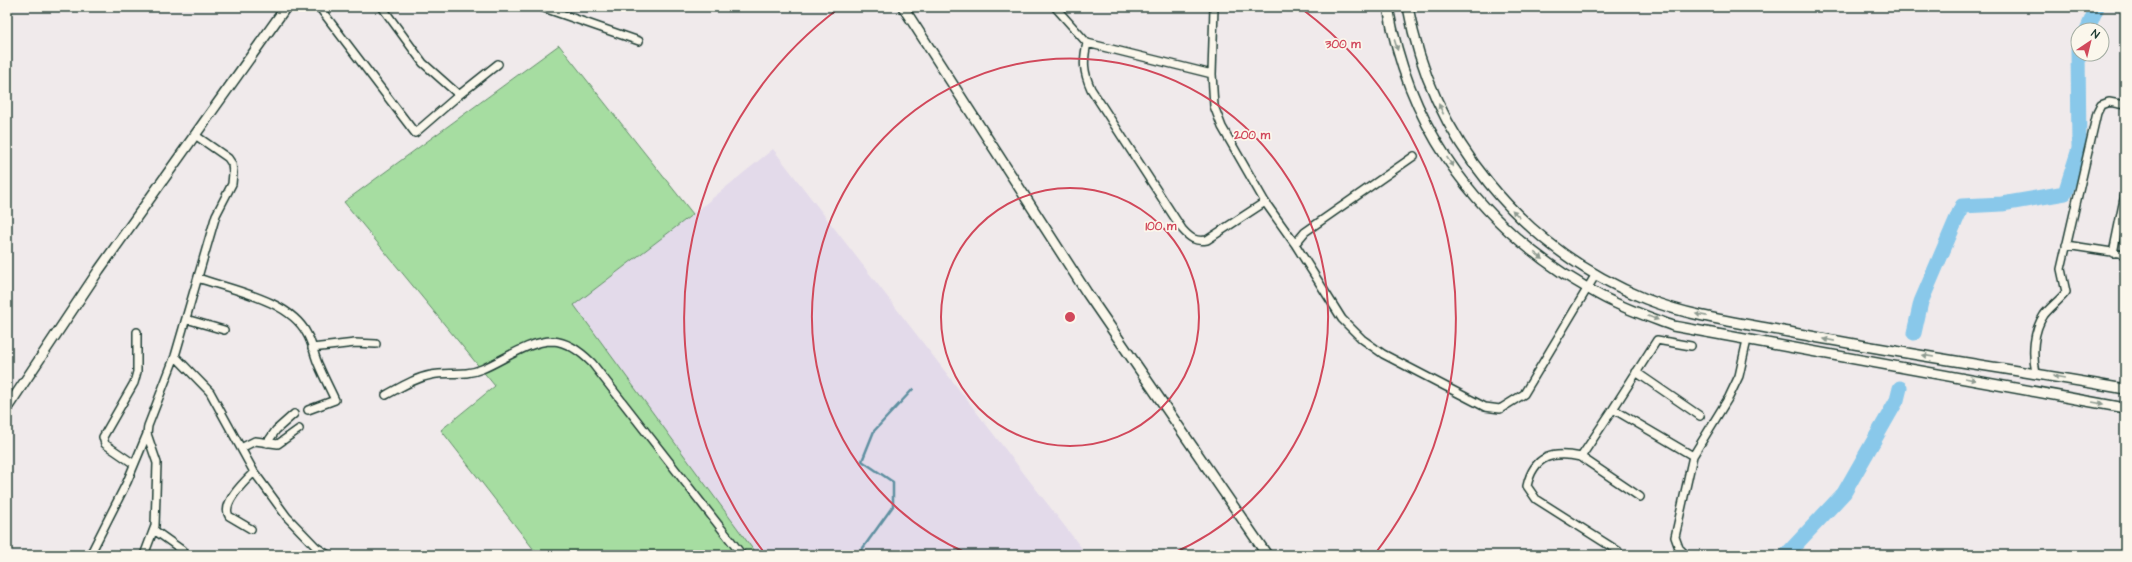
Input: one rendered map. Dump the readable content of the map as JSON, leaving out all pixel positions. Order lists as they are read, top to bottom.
{
  "north": "top right",
  "rings": ["300 m", "200 m", "100 m"]
}
